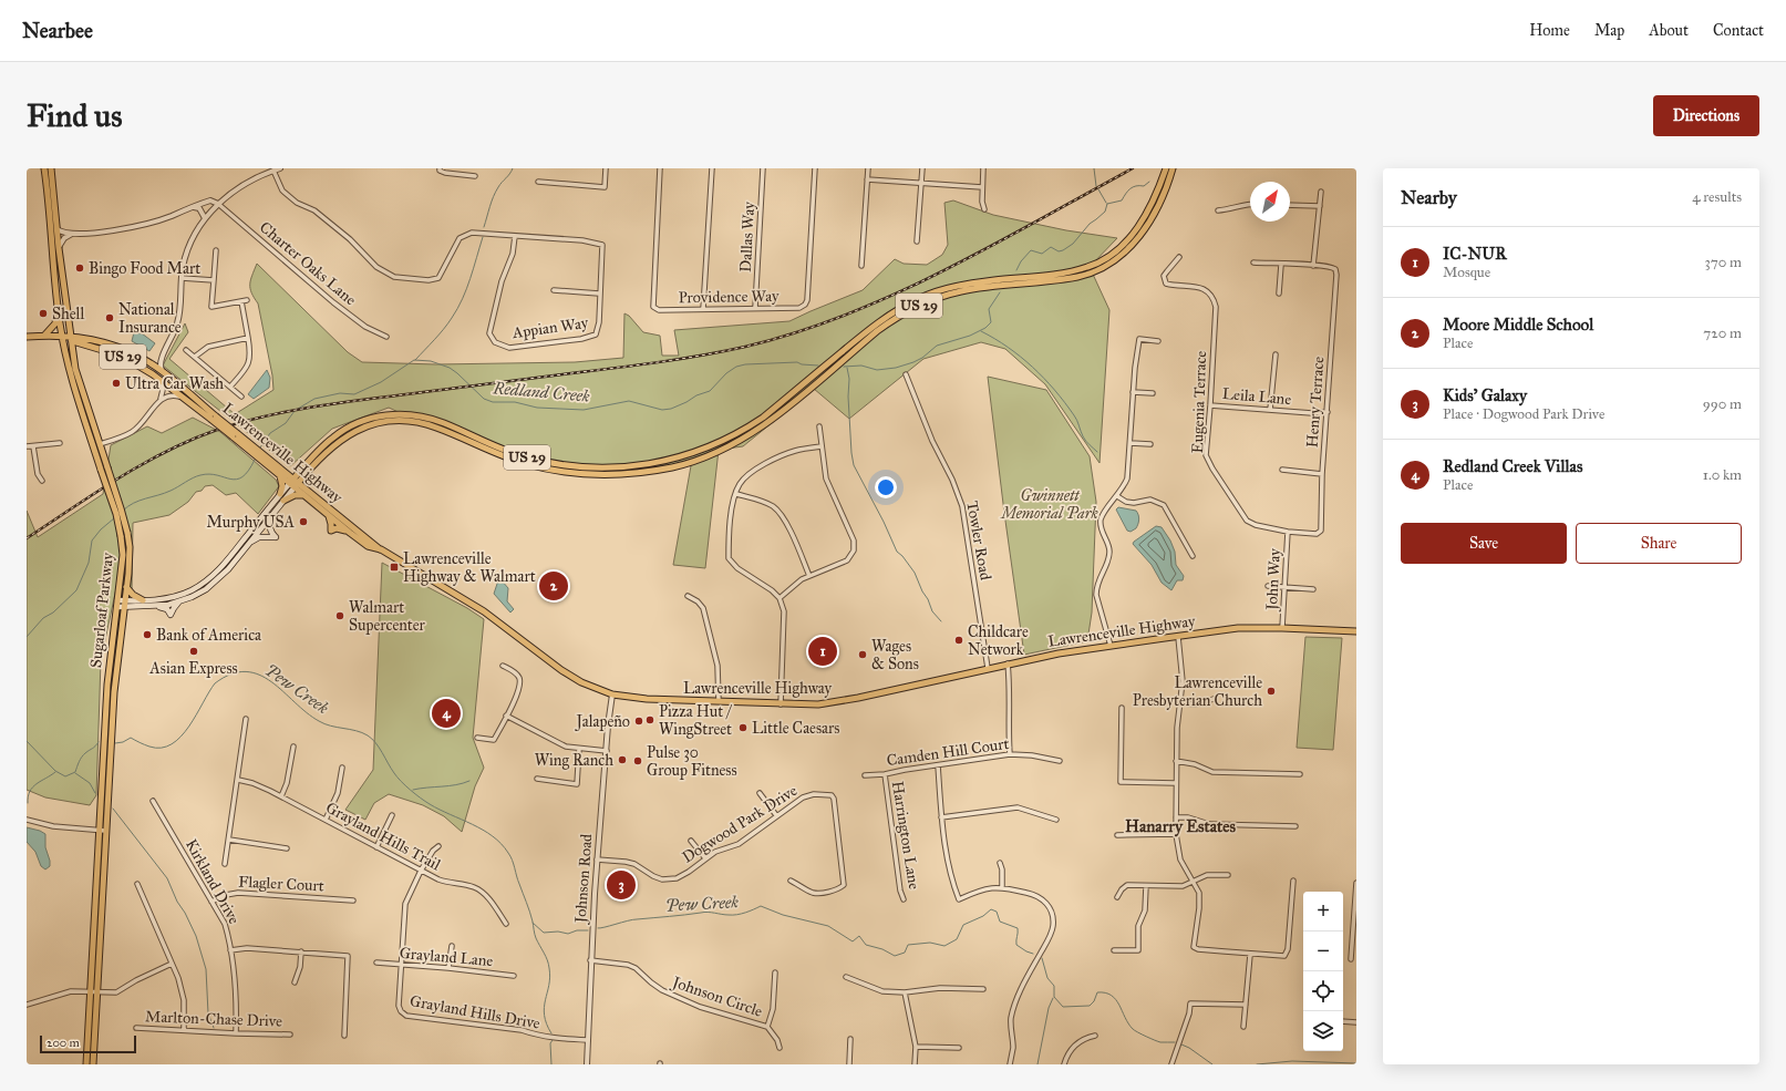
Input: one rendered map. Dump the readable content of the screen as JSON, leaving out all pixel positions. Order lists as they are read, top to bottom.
{
  "streets": {
    "main road": ["US 29", "Lawrenceville Highway", "Sugarloaf Parkway"],
    "street": [
      "Dallas Way",
      "Charter Oaks Lane",
      "Providence Way",
      "Appian Way",
      "Leila Lane",
      "Eugenia Terrace",
      "Henry Terrace",
      "Towler Road",
      "John Way",
      "Camden Hill Court",
      "Dogwood Park Drive",
      "Harrington Lane",
      "Grayland Hills Trail",
      "Johnson Road",
      "Kirkland Drive",
      "Flagler Court",
      "Grayland Lane",
      "Johnson Circle",
      "Grayland Hills Drive",
      "Marlton-Chase Drive"
    ]
  },
  "crossings": [
    ["Dallas Way", "Providence Way"],
    ["US 29", "Lawrenceville Highway"],
    ["Leila Lane", "Eugenia Terrace"],
    ["Leila Lane", "Henry Terrace"],
    ["Eugenia Terrace", "Henry Terrace"],
    ["Eugenia Terrace", "John Way"],
    ["Lawrenceville Highway", "Towler Road"],
    ["Lawrenceville Highway", "John Way"],
    ["Lawrenceville Highway", "Sugarloaf Parkway"],
    ["Lawrenceville Highway", "Johnson Road"],
    ["Camden Hill Court", "Harrington Lane"],
    ["Dogwood Park Drive", "Johnson Road"],
    ["Grayland Hills Trail", "Grayland Hills Drive"],
    ["Johnson Road", "Johnson Circle"],
    ["Johnson Road", "Grayland Hills Drive"],
    ["Kirkland Drive", "Flagler Court"],
    ["Kirkland Drive", "Marlton-Chase Drive"],
    ["Grayland Lane", "Grayland Hills Drive"]
  ],
  "districts": ["Hanarry Estates"],
  "water": ["Redland Creek", "Pew Creek"],
  "parks": ["Gwinnett Memorial Park"],
  "places": {
    "other": [
      "Bingo Food Mart",
      "Shell",
      "National Insurance",
      "Ultra Car Wash",
      "Murphy USA",
      "Walmart Supercenter",
      "Bank of America",
      "Childcare Network",
      "Asian Express",
      "Wages & Sons",
      "Lawrenceville Presbyterian Church",
      "Pizza Hut / WingStreet",
      "Jalapeño",
      "Little Caesars",
      "Wing Ranch",
      "Pulse 30 Group Fitness"
    ],
    "transit": ["Lawrenceville Highway & Walmart"]
  },
  "scale_bar": "200 m",
  "north": "top right",
  "page": {
    "header": "Nearbee",
    "nav": [
      "Home",
      "Map",
      "About",
      "Contact"
    ],
    "buttons": [
      "Directions",
      ["Save", "Share"]
    ],
    "title": "Find us",
    "heading": ["Nearby", "4 results"],
    "list": [
      {
        "mark": "1",
        "name": "IC-NUR",
        "note": "Mosque",
        "value": "370 m"
      },
      {
        "mark": "2",
        "name": "Moore Middle School",
        "note": "Place",
        "value": "720 m"
      },
      {
        "mark": "3",
        "name": "Kids' Galaxy",
        "note": "Place · Dogwood Park Drive",
        "value": "990 m"
      },
      {
        "mark": "4",
        "name": "Redland Creek Villas",
        "note": "Place",
        "value": "1.0 km"
      }
    ],
    "pins": [
      "2",
      "1",
      "4",
      "3"
    ],
    "map_buttons": ["+", "−"],
    "scale": "200 m"
  }
}
